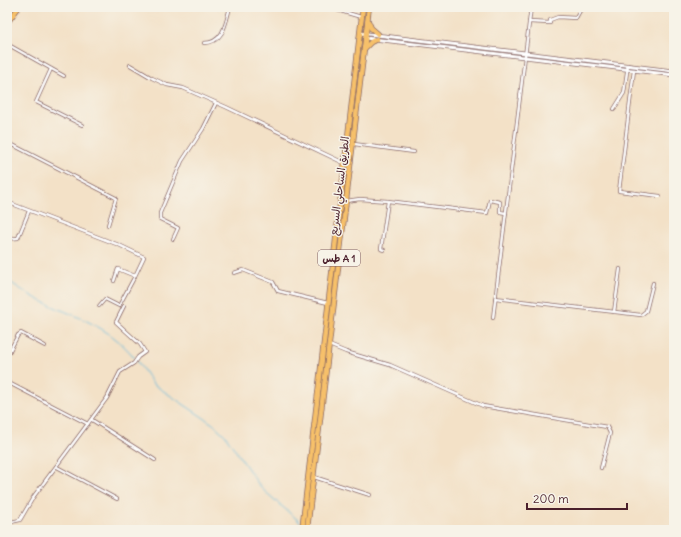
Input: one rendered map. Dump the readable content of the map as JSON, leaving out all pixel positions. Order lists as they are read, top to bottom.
{
  "streets": {
    "highway": ["الطريق الساحلي السريع", "طس A 1"]
  },
  "scale_bar": "200 m"
}
